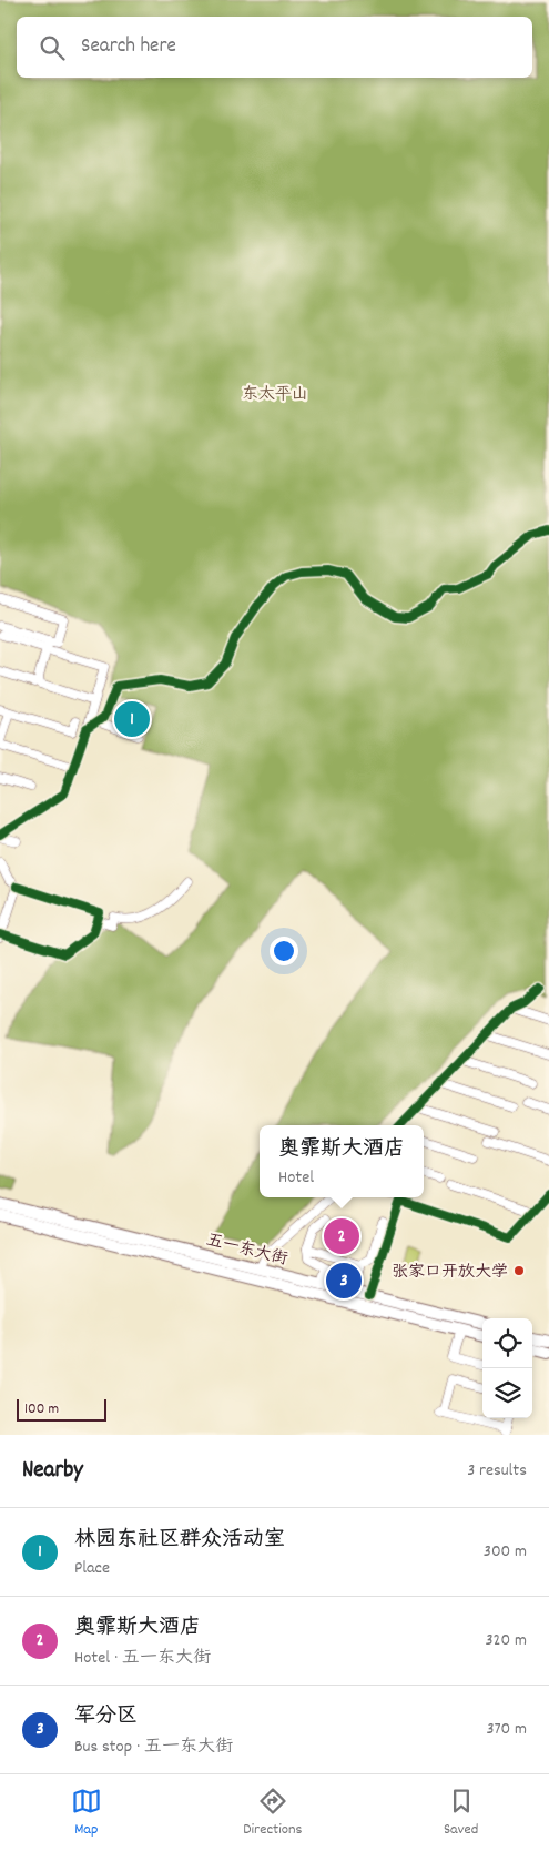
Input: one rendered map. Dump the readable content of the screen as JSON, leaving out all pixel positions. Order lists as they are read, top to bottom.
{
  "streets": {
    "main road": ["五一东大街"]
  },
  "parks": ["东太平山"],
  "places": ["张家口开放大学"],
  "scale_bar": "100 m",
  "page": {
    "search": "Search here",
    "pins": ["1", "2", "3"],
    "popup": ["奥霏斯大酒店", "Hotel"],
    "scale": "100 m",
    "heading": ["Nearby", "3 results"],
    "list": [
      {
        "mark": "1",
        "name": "林园东社区群众活动室",
        "note": "Place",
        "value": "300 m"
      },
      {
        "mark": "2",
        "name": "奥霏斯大酒店",
        "note": "Hotel · 五一东大街",
        "value": "320 m"
      },
      {
        "mark": "3",
        "name": "军分区",
        "note": "Bus stop · 五一东大街",
        "value": "370 m"
      }
    ],
    "nav": ["Map", "Directions", "Saved"]
  }
}
